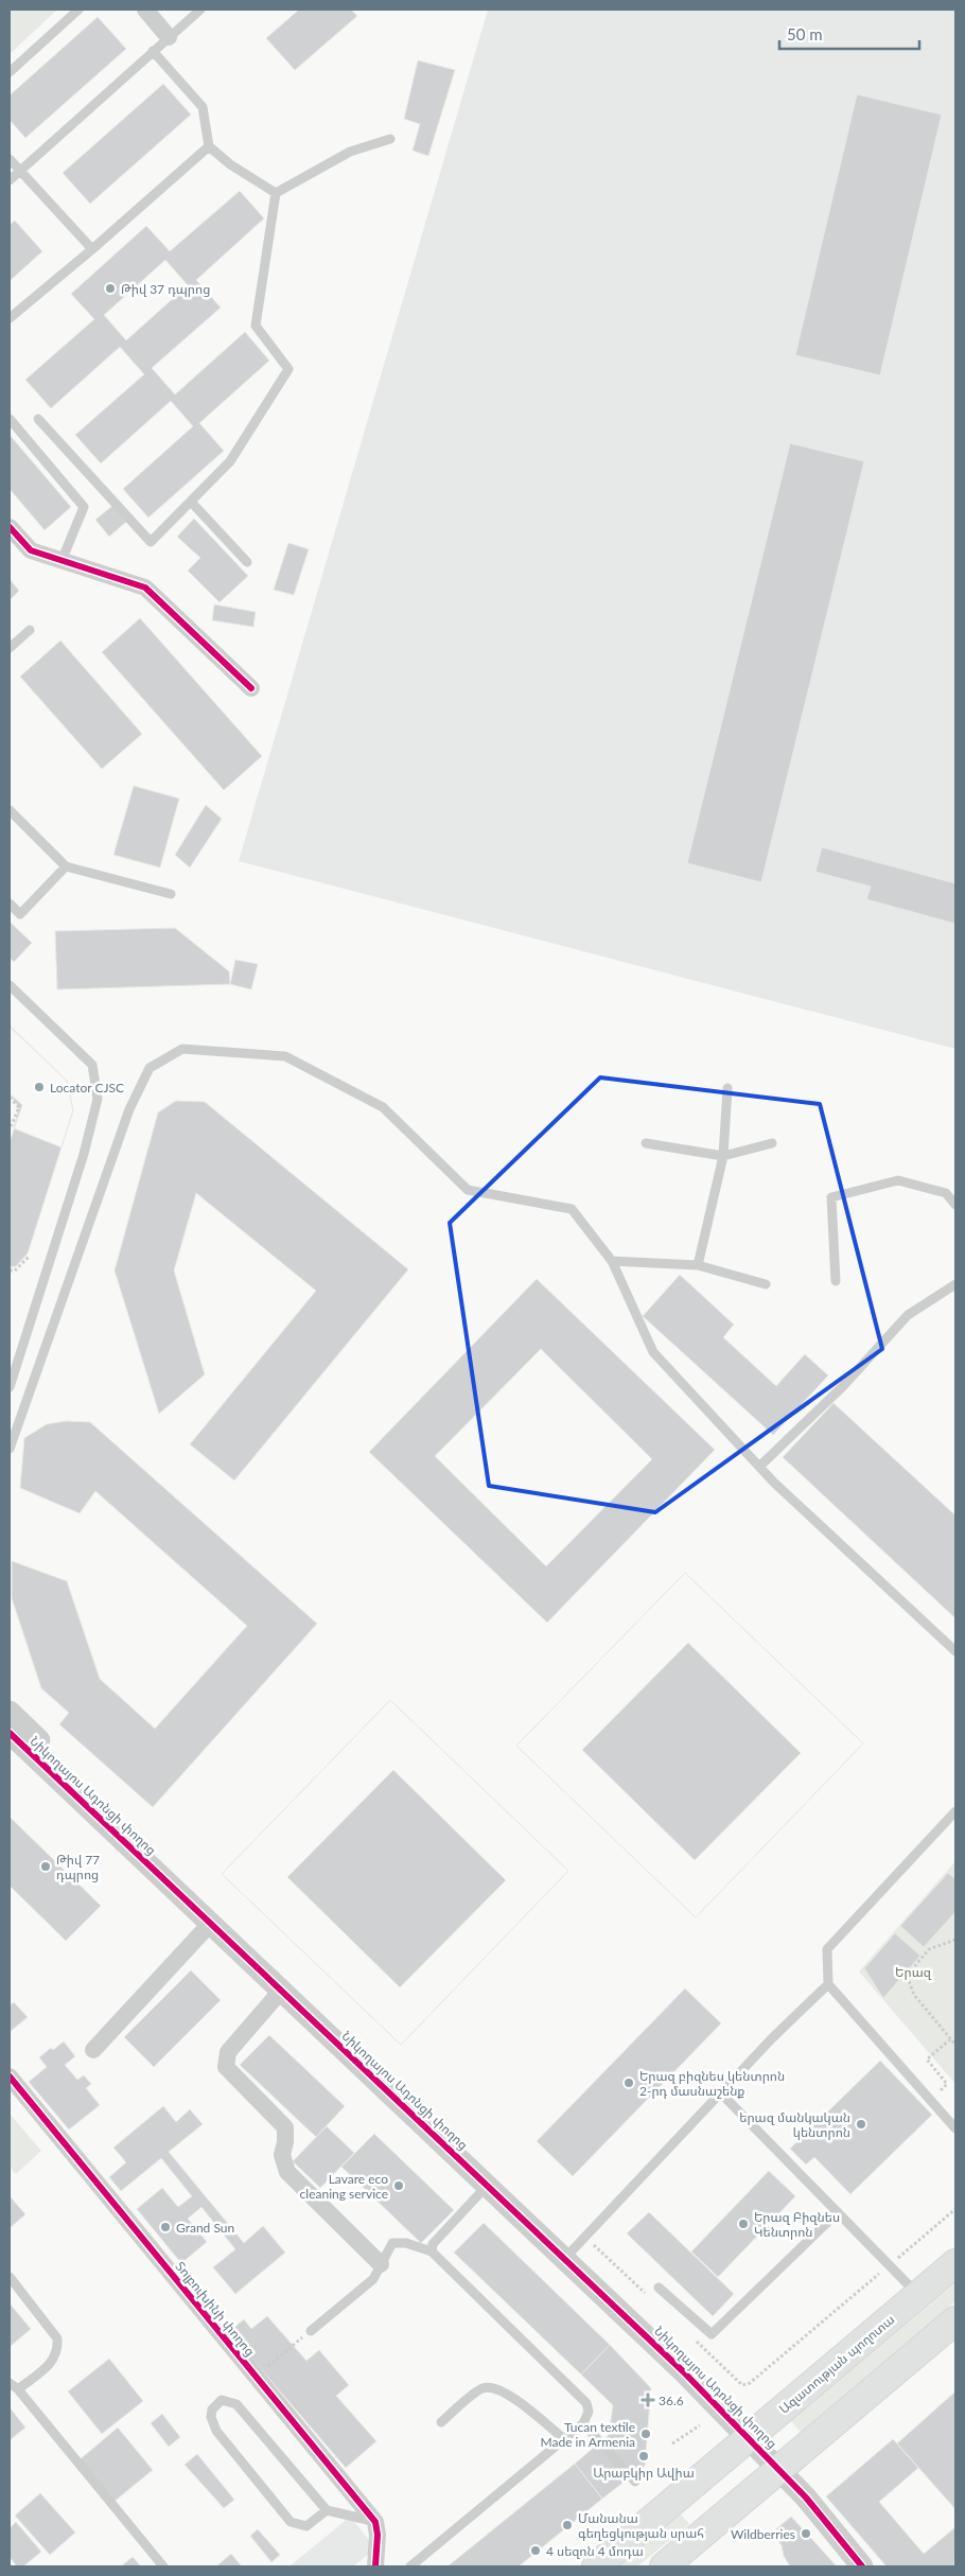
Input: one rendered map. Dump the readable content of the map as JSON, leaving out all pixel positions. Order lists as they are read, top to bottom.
{
  "streets": {
    "main road": ["Ազատության պողոտա"],
    "street": ["Նիկողայոս Ադոնցի փողոց", "Տոլբուխինի փողոց"]
  },
  "crossings": [
    ["Նիկողայոս Ադոնցի փողոց", "Ազատության պողոտա"]
  ],
  "parks": ["Երազ"],
  "places": {
    "other": [
      "Թիվ 37 դպրոց",
      "Locator CJSC",
      "Թիվ 77 դպրոց",
      "Երազ բիզնես կենտրոն 2-րդ մասնաշենք",
      "երազ մանկական կենտրոն",
      "Lavare eco cleaning service",
      "Երազ Բիզնես Կենտրոն",
      "Grand Sun",
      "Tucan textile Made in Armenia",
      "Արաբկիր Ավիա",
      "Մանանա գեղեցկության սրահ",
      "Wildberries",
      "4 սեզոն 4 մոդա"
    ],
    "health": ["36.6"]
  },
  "scale_bar": "50 m"
}
